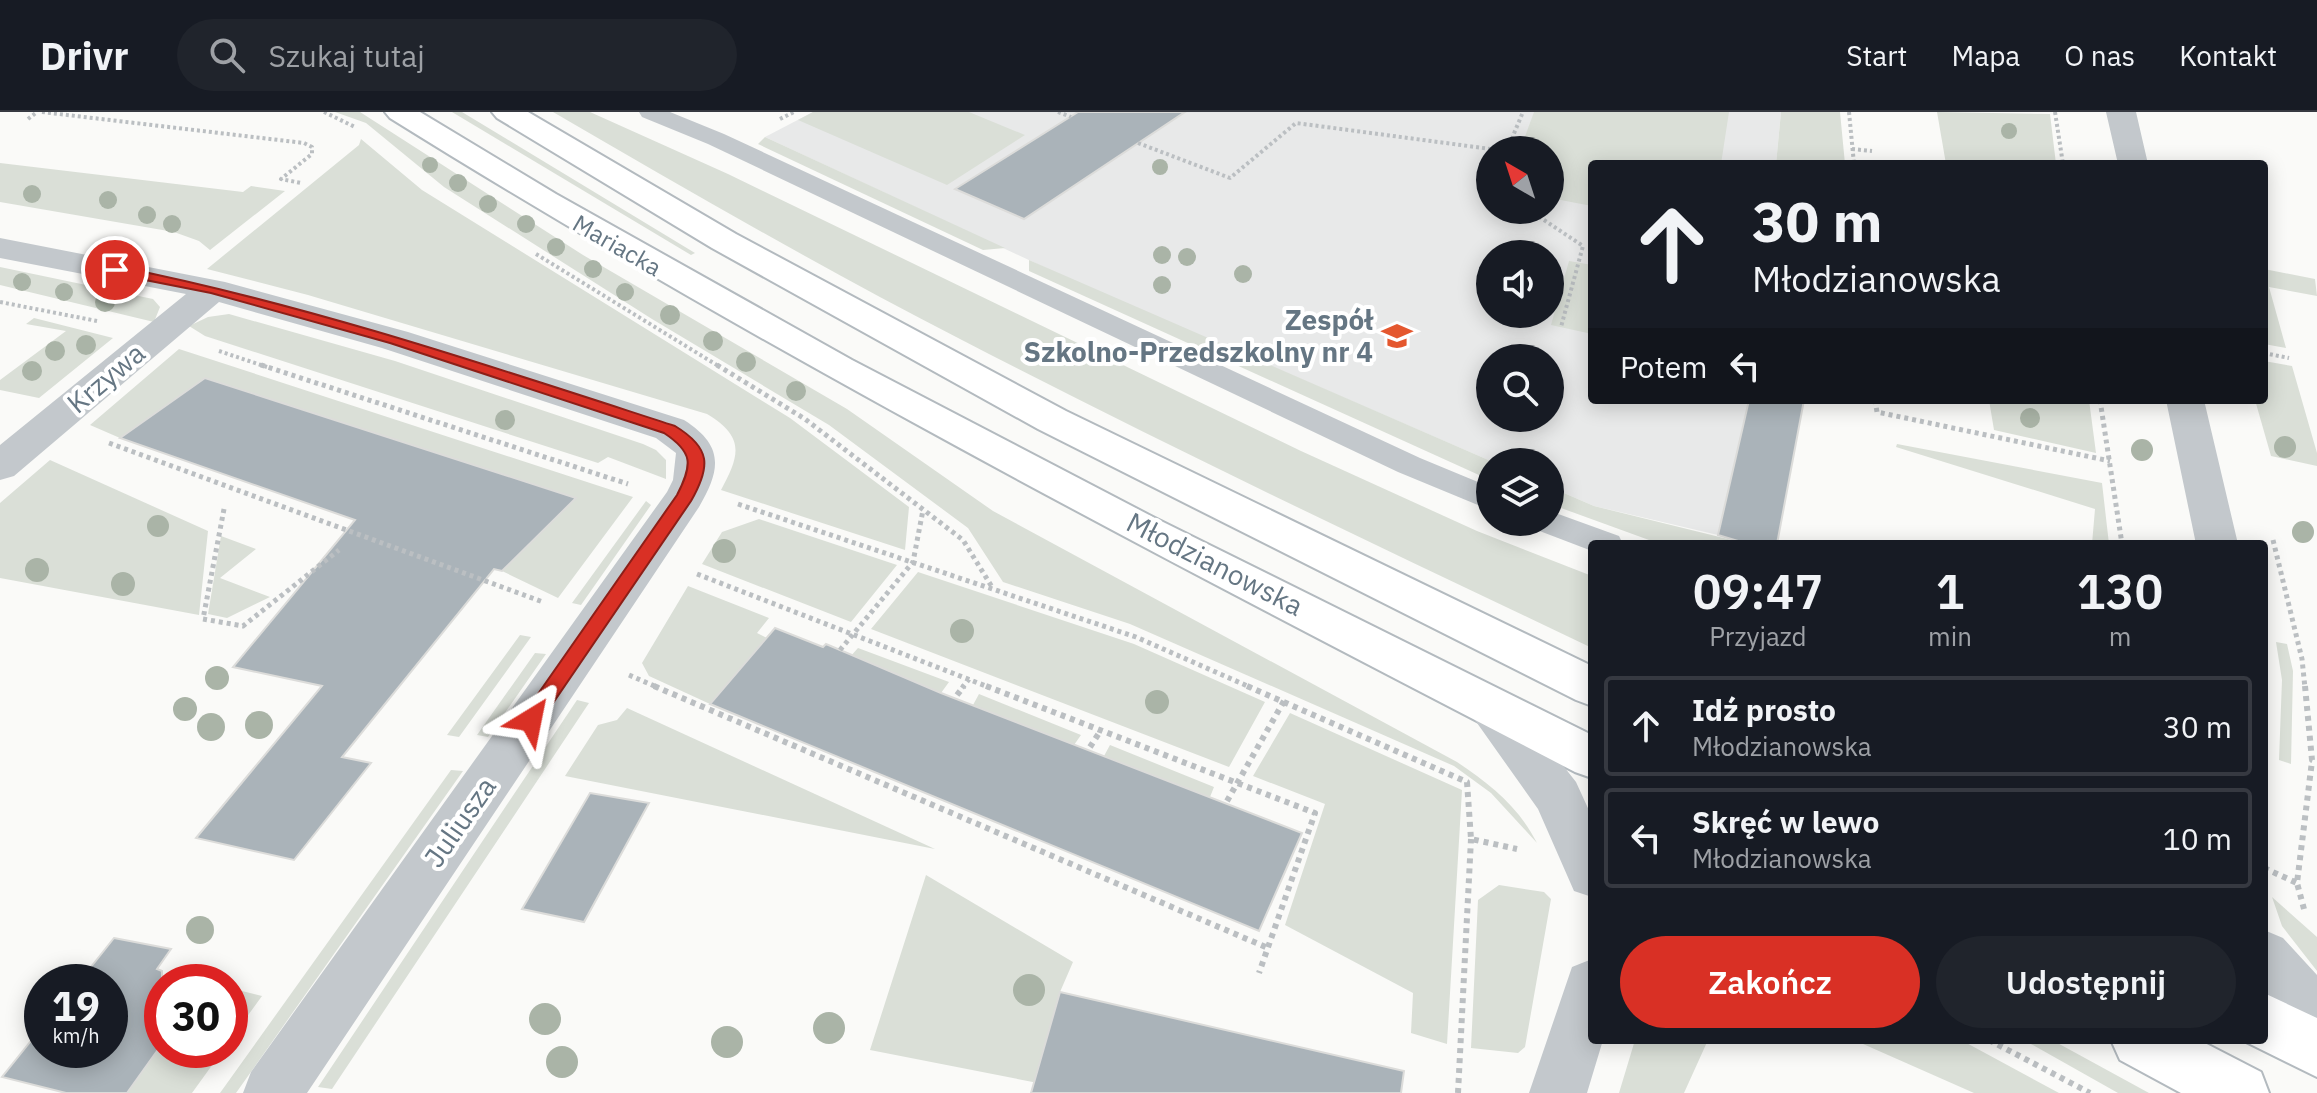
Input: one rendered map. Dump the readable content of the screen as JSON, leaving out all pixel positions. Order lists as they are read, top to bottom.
{
  "streets": {
    "main road": ["Mariacka", "Młodzianowska"],
    "street": ["Krzywa", "Juliusza"]
  },
  "crossings": [
    ["Mariacka", "Młodzianowska"]
  ],
  "places": {
    "school or university": ["Zespół Szkolno-Przedszkolny nr 4"]
  },
  "north": "top left",
  "page": {
    "header": "Drivr",
    "search": "Szukaj tutaj",
    "nav": [
      "Start",
      "Mapa",
      "O nas",
      "Kontakt"
    ],
    "turn": ["30 m", "Młodzianowska"],
    "then": "Potem",
    "eta": [
      "09:47",
      "Przyjazd",
      "1",
      "min",
      "130",
      "m"
    ],
    "list": [
      {
        "name": "Idź prosto",
        "note": "Młodzianowska",
        "value": "30 m"
      },
      {
        "name": "Skręć w lewo",
        "note": "Młodzianowska",
        "value": "10 m"
      }
    ],
    "buttons": ["Zakończ", "Udostępnij"],
    "speed": "19 km/h",
    "limit": "30"
  }
}
